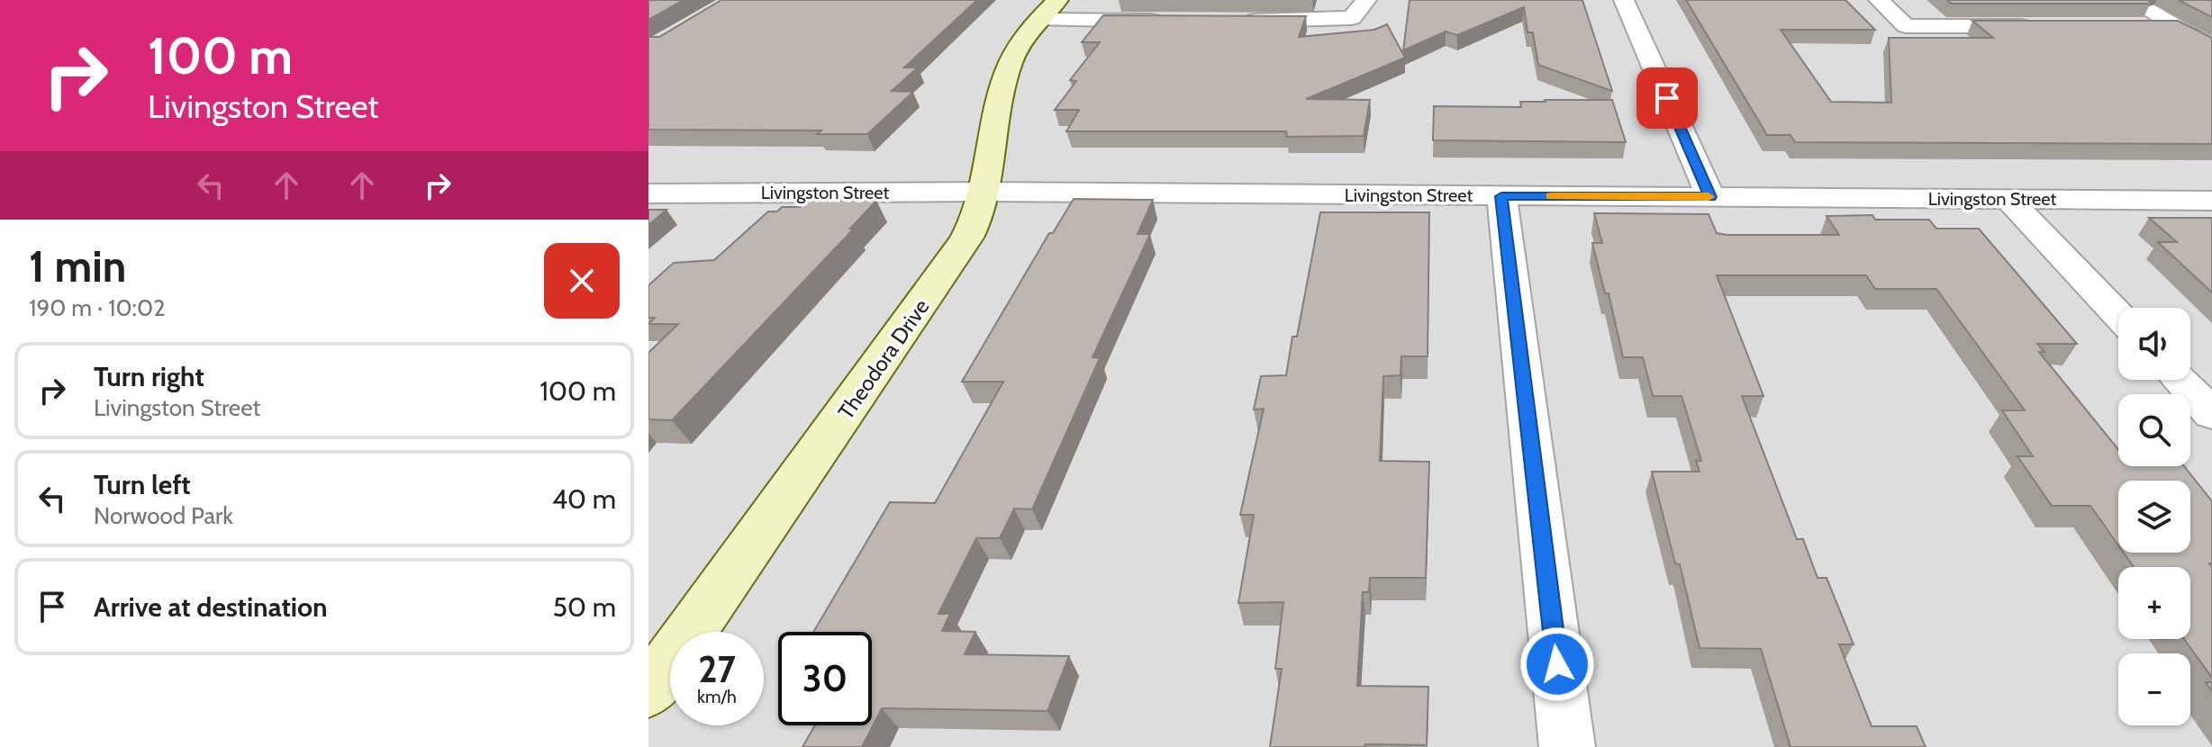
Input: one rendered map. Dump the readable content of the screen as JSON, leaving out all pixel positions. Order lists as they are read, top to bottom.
{
  "streets": {
    "street": ["Livingston Street", "Theodora Drive"]
  },
  "crossings": [
    ["Livingston Street", "Theodora Drive"]
  ],
  "page": {
    "turn": ["100 m", "Livingston Street"],
    "heading": ["1 min", "190 m · 10:02"],
    "map_buttons": ["+", "−"],
    "list": [
      {
        "name": "Turn right",
        "note": "Livingston Street",
        "value": "100 m"
      },
      {
        "name": "Turn left",
        "note": "Norwood Park",
        "value": "40 m"
      },
      {
        "name": "Arrive at destination",
        "value": "50 m"
      }
    ],
    "speed": "27 km/h",
    "limit": "30"
  }
}
